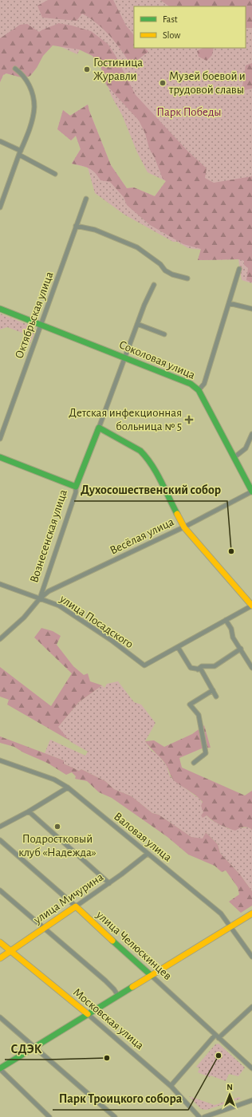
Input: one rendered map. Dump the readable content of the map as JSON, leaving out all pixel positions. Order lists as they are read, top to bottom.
{
  "streets": {
    "main road": [
      "Соколовая улица",
      "Вознесенская улица",
      "улица Мичурина",
      "улица Челюскинцев",
      "Московская улица"
    ],
    "street": [
      "Октябрьская улица",
      "Весёлая улица",
      "улица Посадского",
      "Валовая улица"
    ]
  },
  "crossings": [
    ["Октябрьская улица", "Соколовая улица"],
    ["Соколовая улица", "Вознесенская улица"],
    ["Соколовая улица", "Весёлая улица"],
    ["Вознесенская улица", "Весёлая улица"],
    ["Вознесенская улица", "улица Посадского"],
    ["Весёлая улица", "улица Посадского"],
    ["Валовая улица", "улица Мичурина"],
    ["улица Мичурина", "улица Челюскинцев"],
    ["улица Мичурина", "Московская улица"]
  ],
  "parks": ["Парк Победы"],
  "places": {
    "other": [
      "Гостиница Журавли",
      "Музей боевой и трудовой славы",
      "Духосошественский собор",
      "Подростковый клуб «Надежда»",
      "Парк Троицкого собора",
      "СДЭК"
    ],
    "health": ["Детская инфекционная больница № 5"]
  },
  "legend": ["Fast", "Slow"],
  "north": "top"
}
